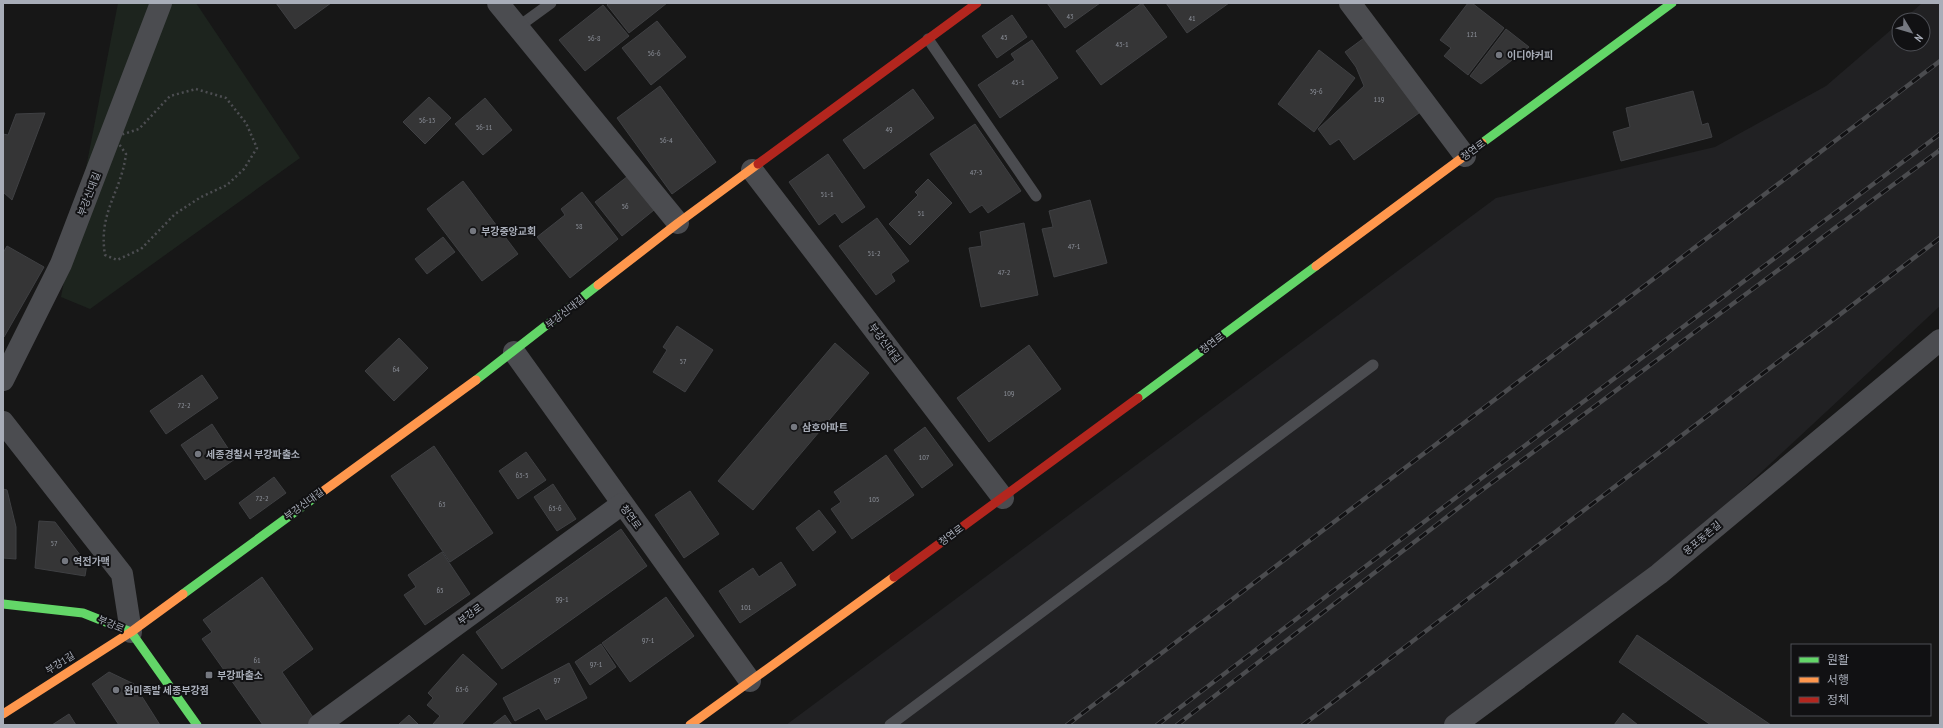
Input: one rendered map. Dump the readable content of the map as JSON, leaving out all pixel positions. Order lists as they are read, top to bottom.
{
  "streets": {
    "street": [
      "청연로",
      "부강신대길",
      "용포동촌길",
      "부강로",
      "부강1길"
    ]
  },
  "crossings": [
    ["청연로", "부강신대길"],
    ["청연로", "부강로"],
    ["부강신대길", "부강로"],
    ["부강신대길", "부강1길"],
    ["부강로", "부강1길"]
  ],
  "places": {
    "other": [
      "이디야커피",
      "부강중앙교회",
      "삼호아파트",
      "세종경찰서 부강파출소",
      "역전가맥",
      "완미족발 세종부강점"
    ],
    "transit": ["부강파출소"]
  },
  "house_numbers": [
    "43",
    "41",
    "121",
    "45",
    "56-8",
    "43-1",
    "56-6",
    "45-1",
    "39-6",
    "119",
    "56-13",
    "56-11",
    "49",
    "56-4",
    "47-3",
    "51-1",
    "56",
    "51",
    "58",
    "47-1",
    "51-2",
    "47-2",
    "57",
    "64",
    "109",
    "72-2",
    "107",
    "63-5",
    "72-2",
    "105",
    "63",
    "63-6",
    "57",
    "65",
    "99-1",
    "101",
    "97-1",
    "61",
    "97-1",
    "97",
    "63-6"
  ],
  "legend": ["원활", "서행", "정체"],
  "north": "bottom right"
}
